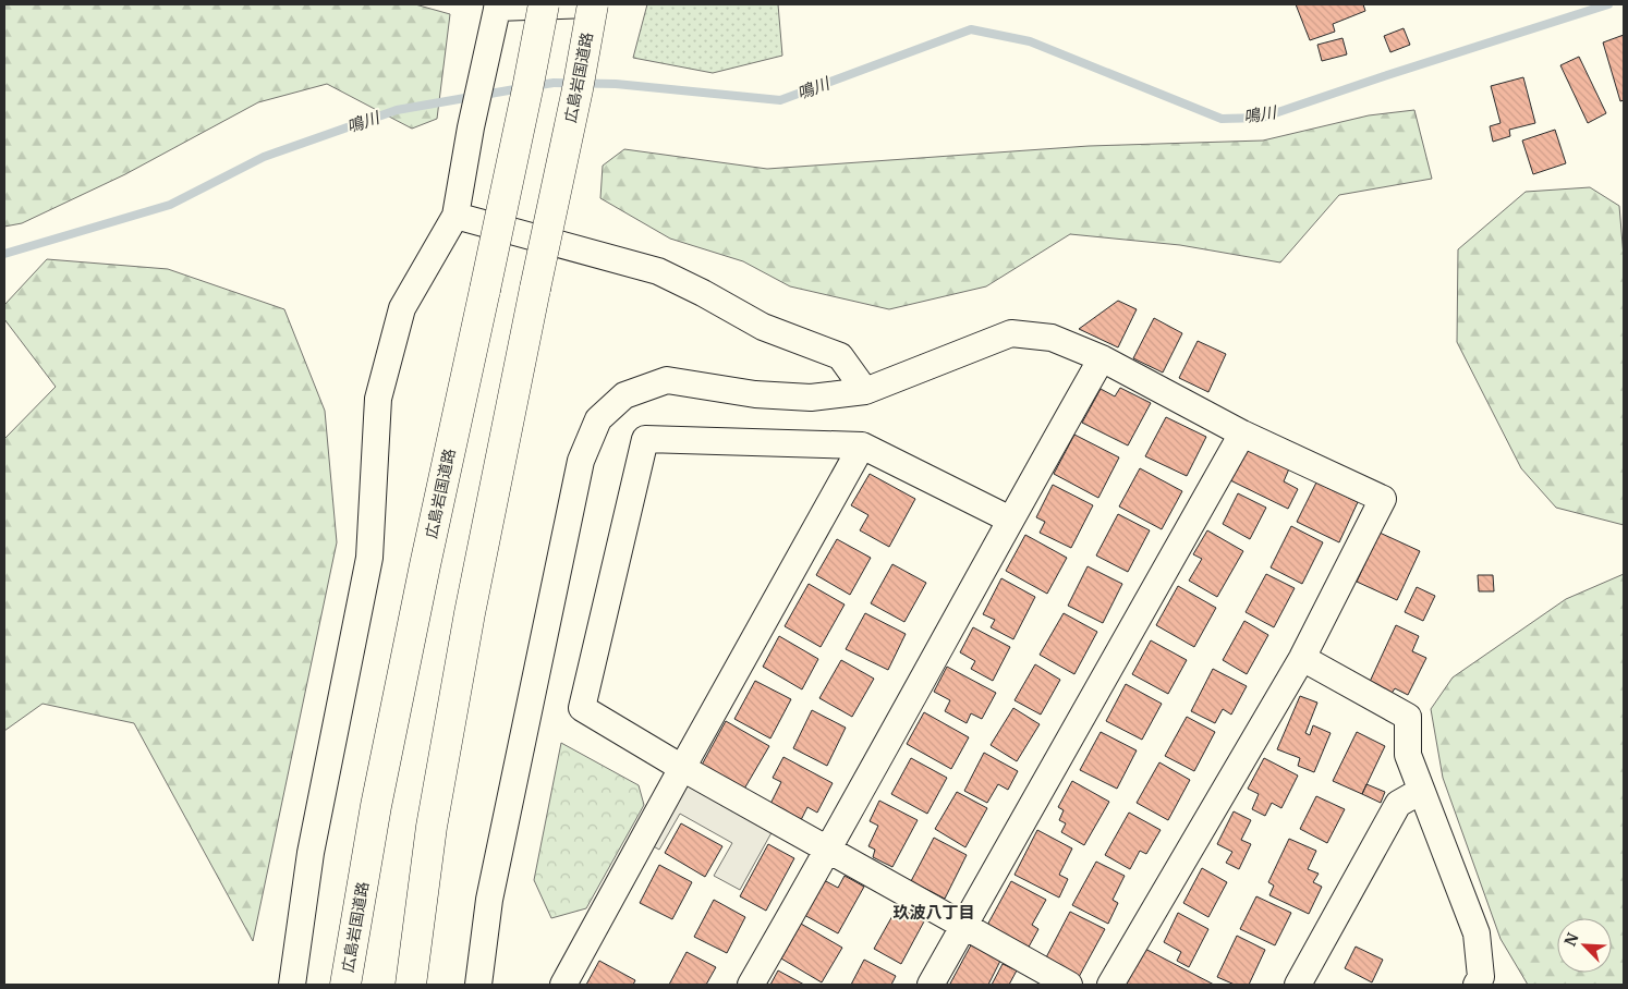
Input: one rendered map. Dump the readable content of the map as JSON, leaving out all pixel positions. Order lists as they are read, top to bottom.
{
  "streets": {
    "highway": ["広島岩国道路"]
  },
  "districts": ["玖波八丁目"],
  "water": ["鳴川"],
  "north": "top left"
}
